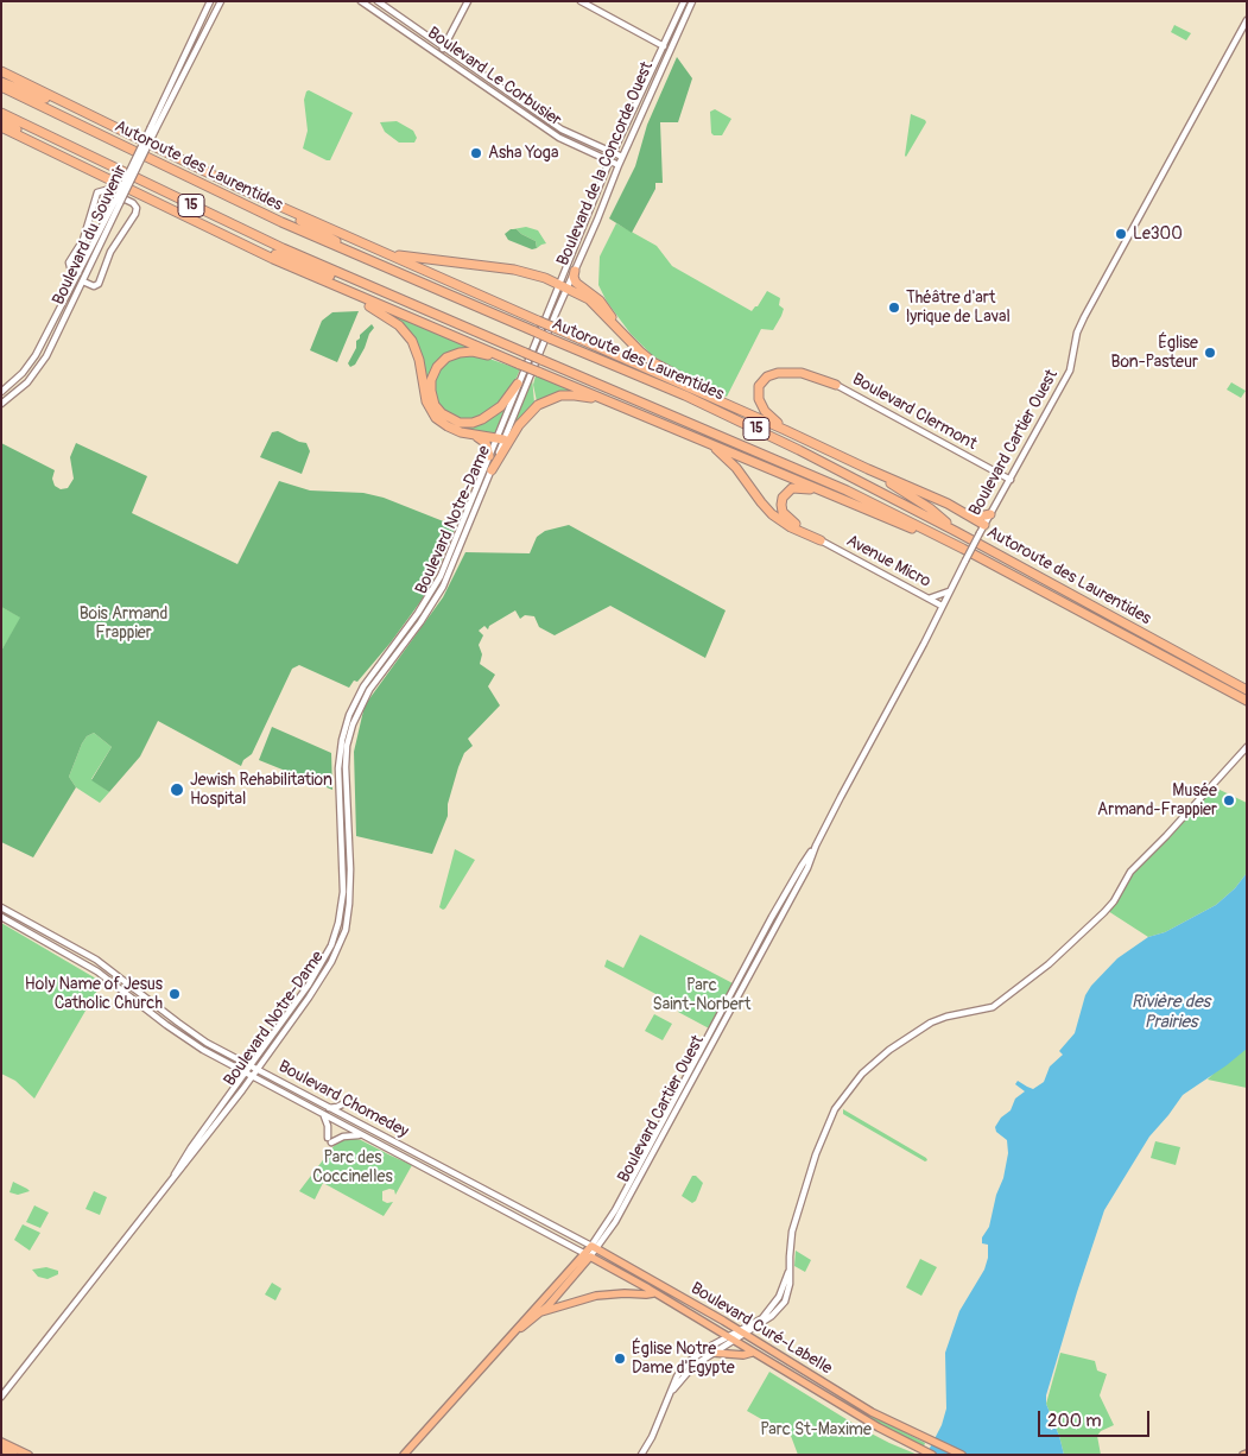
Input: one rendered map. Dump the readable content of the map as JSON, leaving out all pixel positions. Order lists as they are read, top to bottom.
{
  "streets": {
    "highway": ["Autoroute des Laurentides", "15"],
    "main road": ["Boulevard Curé-Labelle"],
    "street": [
      "Boulevard Le Corbusier",
      "Boulevard de la Concorde Ouest",
      "Boulevard du Souvenir",
      "Boulevard Clermont",
      "Boulevard Cartier Ouest",
      "Boulevard Notre-Dame",
      "Avenue Micro",
      "Boulevard Chomedey"
    ]
  },
  "crossings": [
    ["Boulevard Le Corbusier", "Boulevard de la Concorde Ouest"],
    ["Boulevard de la Concorde Ouest", "Autoroute des Laurentides"],
    ["Boulevard de la Concorde Ouest", "Boulevard Notre-Dame"],
    ["Autoroute des Laurentides", "Boulevard Notre-Dame"],
    ["Boulevard Clermont", "Boulevard Cartier Ouest"],
    ["Boulevard Cartier Ouest", "Avenue Micro"],
    ["Boulevard Cartier Ouest", "Boulevard Chomedey"],
    ["Boulevard Cartier Ouest", "Boulevard Curé-Labelle"],
    ["Boulevard Notre-Dame", "Boulevard Chomedey"],
    ["Boulevard Chomedey", "Boulevard Curé-Labelle"]
  ],
  "water": ["Rivière des Prairies"],
  "parks": [
    "Bois Armand Frappier",
    "Parc Saint-Norbert",
    "Parc des Coccinelles",
    "Parc St-Maxime"
  ],
  "places": [
    "Asha Yoga",
    "Le300",
    "Théâtre d'art lyrique de Laval",
    "Église Bon-Pasteur",
    "Jewish Rehabilitation Hospital",
    "Musée Armand-Frappier",
    "Holy Name of Jesus Catholic Church",
    "Église Notre Dame d'Egypte"
  ],
  "scale_bar": "200 m"
}
